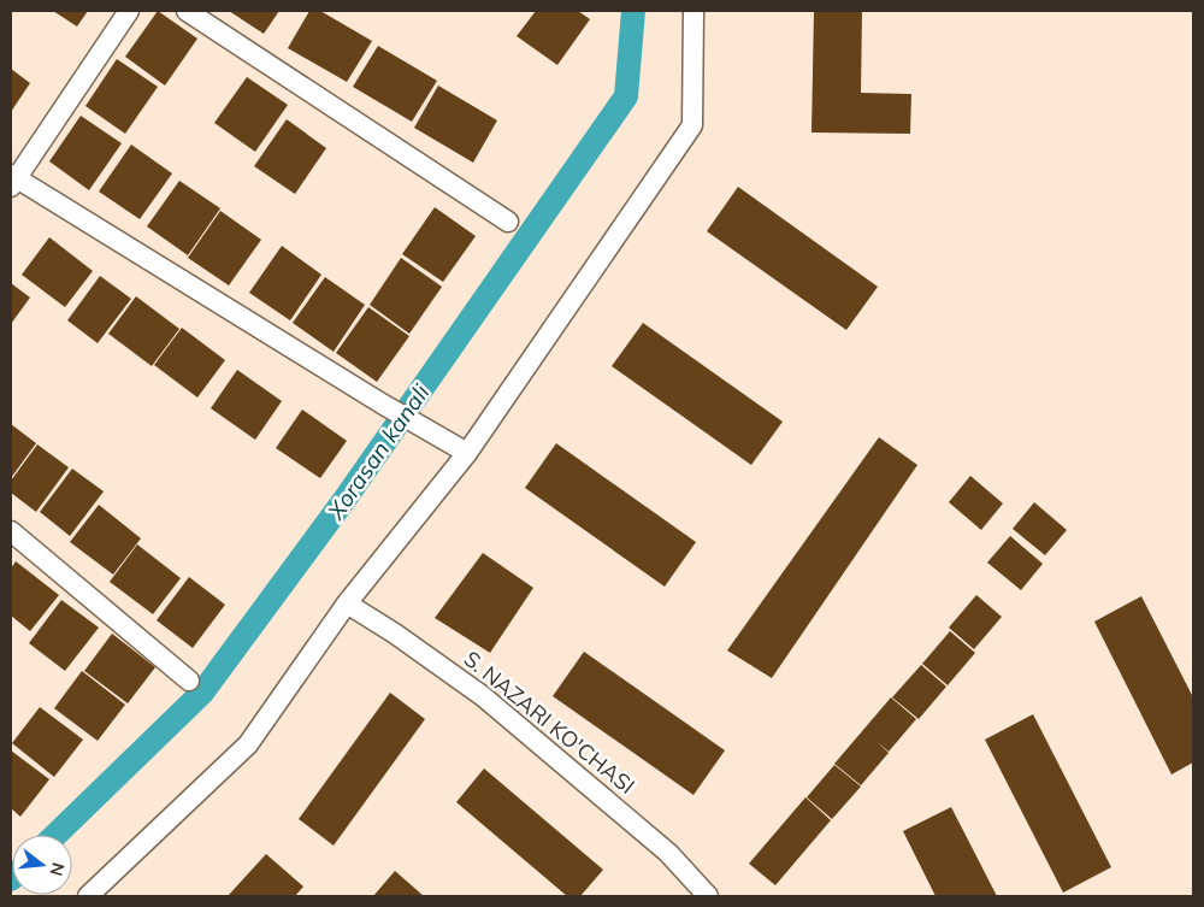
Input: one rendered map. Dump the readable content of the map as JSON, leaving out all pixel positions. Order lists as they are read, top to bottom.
{
  "streets": {
    "street": ["S. NAZARI KO'CHASI"]
  },
  "water": ["Xorasan kanali"],
  "north": "right"
}
